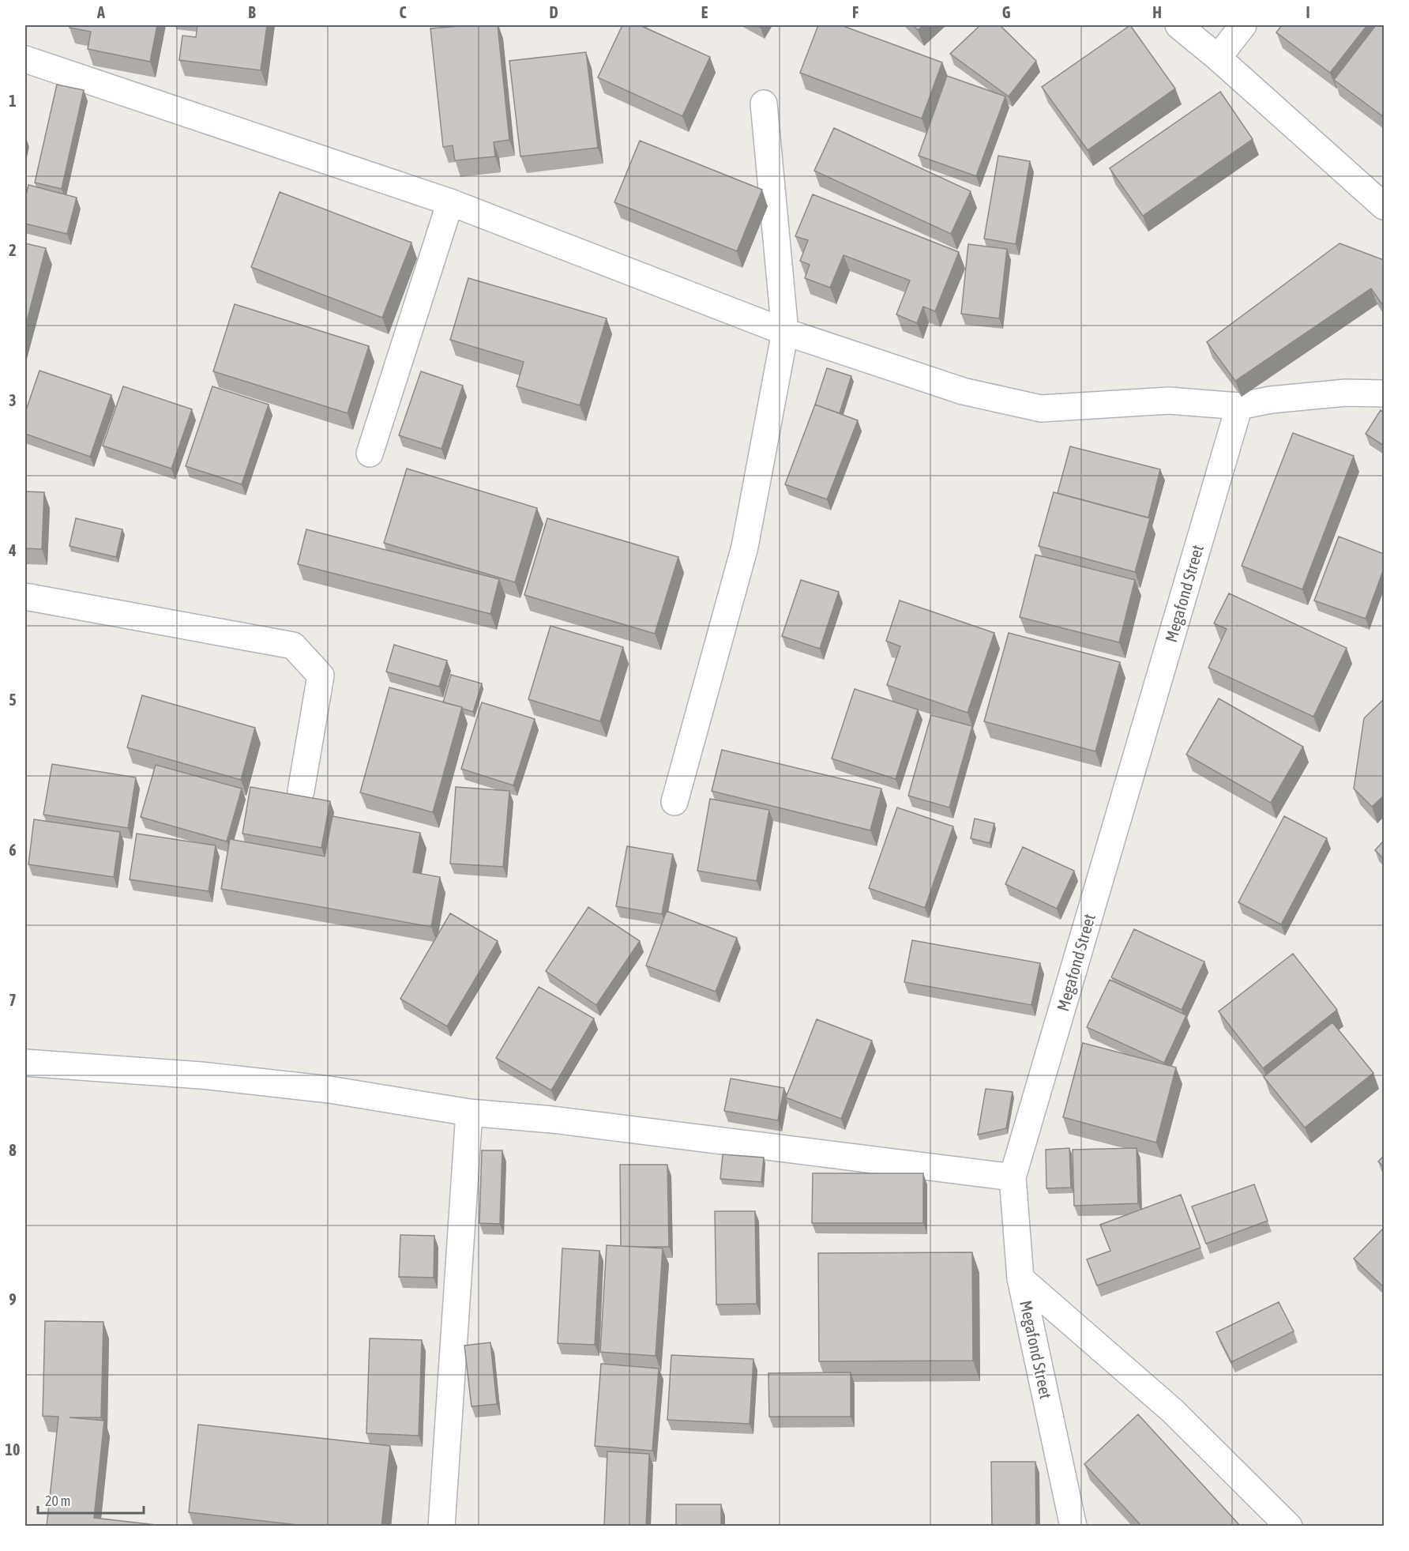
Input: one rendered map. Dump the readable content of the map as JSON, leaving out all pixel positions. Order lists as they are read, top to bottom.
{
  "streets": {
    "street": ["Megafond Street"]
  },
  "scale_bar": "20 m",
  "grid": {
    "columns": [
      "A",
      "B",
      "C",
      "D",
      "E",
      "F",
      "G",
      "H",
      "I"
    ],
    "rows": [
      "1",
      "2",
      "3",
      "4",
      "5",
      "6",
      "7",
      "8",
      "9",
      "10"
    ]
  }
}
